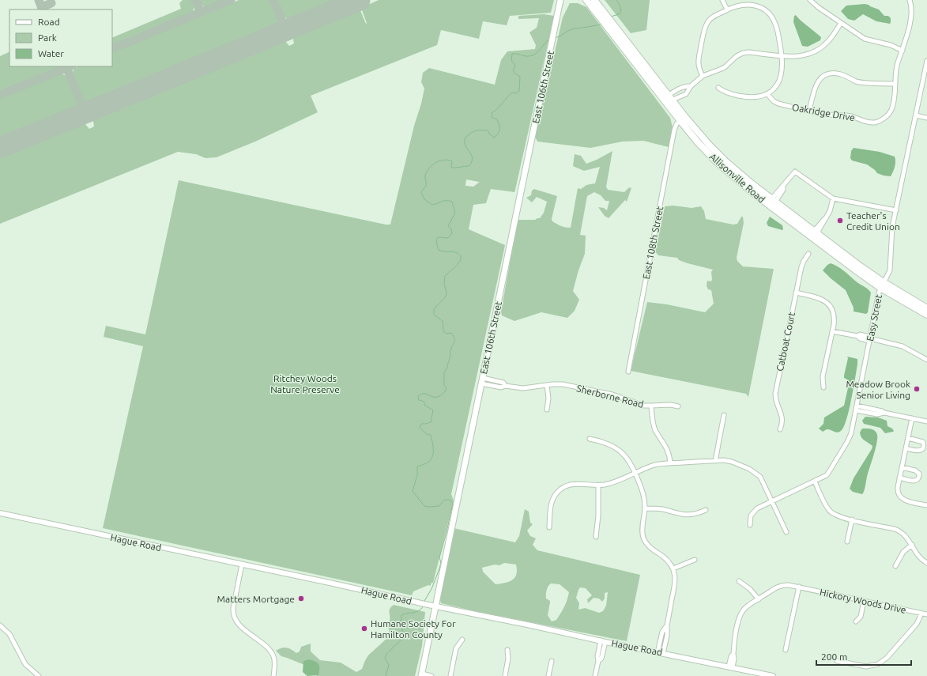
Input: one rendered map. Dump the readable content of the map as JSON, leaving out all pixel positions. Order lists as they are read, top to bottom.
{
  "streets": {
    "main road": ["East 106th Street", "Allisonville Road"],
    "street": [
      "Oakridge Drive",
      "East 108th Street",
      "Easy Street",
      "Catboat Court",
      "Sherborne Road",
      "Hague Road",
      "Hickory Woods Drive"
    ]
  },
  "crossings": [
    ["East 106th Street", "Sherborne Road"],
    ["East 106th Street", "Hague Road"],
    ["Allisonville Road", "East 108th Street"],
    ["Allisonville Road", "Easy Street"],
    ["Hague Road", "Hickory Woods Drive"]
  ],
  "parks": ["Ritchey Woods Nature Preserve"],
  "places": [
    "Teacher's Credit Union",
    "Meadow Brook Senior Living",
    "Matters Mortgage",
    "Humane Society For Hamilton County"
  ],
  "legend": ["Road", "Park", "Water"],
  "scale_bar": "200 m"
}
